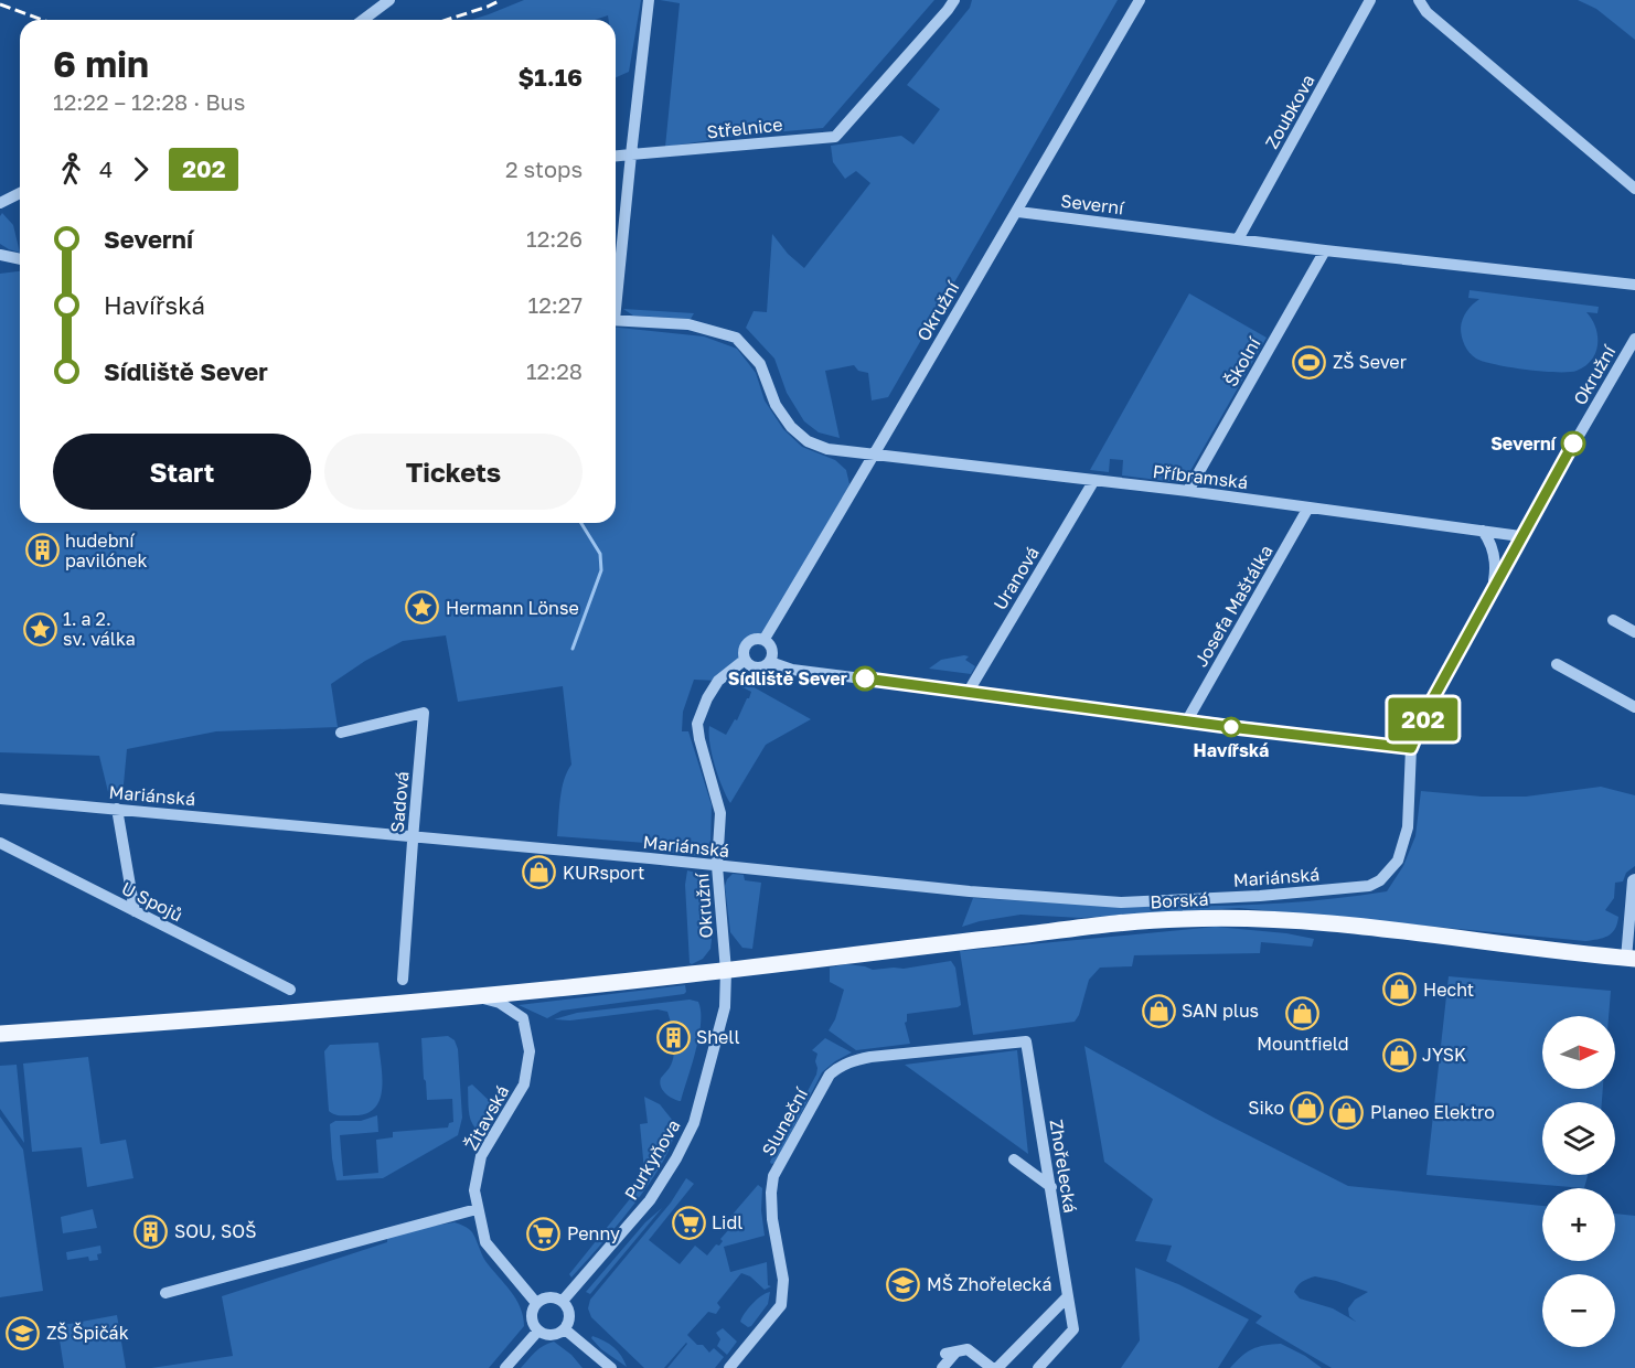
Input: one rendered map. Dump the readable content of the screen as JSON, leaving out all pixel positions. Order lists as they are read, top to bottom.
{
  "streets": {
    "main road": ["Borská"],
    "street": [
      "Zoubkova",
      "Střelnice",
      "Severní",
      "Okružní",
      "Školní",
      "Příbramská",
      "Uranová",
      "Josefa Maštálka",
      "Mariánská",
      "Sadová",
      "U Spojů",
      "Žitavská",
      "Sluneční",
      "Purkyňova",
      "Zhořelecká"
    ]
  },
  "crossings": [
    ["Zoubkova", "Severní"],
    ["Severní", "Okružní"],
    ["Severní", "Školní"],
    ["Okružní", "Příbramská"],
    ["Okružní", "Mariánská"],
    ["Okružní", "Borská"],
    ["Okružní", "Purkyňova"],
    ["Školní", "Příbramská"],
    ["Příbramská", "Uranová"],
    ["Příbramská", "Josefa Maštálka"],
    ["Mariánská", "Sadová"],
    ["Borská", "Žitavská"],
    ["Borská", "Purkyňova"],
    ["Žitavská", "Purkyňova"],
    ["Sluneční", "Zhořelecká"]
  ],
  "places": {
    "sports": ["ZŠ Sever"],
    "other": ["Severní", "Sídliště Sever", "Havířská"],
    "building": ["hudební pavilónek", "Shell", "SOU, SOŠ"],
    "place": ["Hermann Lönse", "1. a 2. sv. válka"],
    "shop": [
      "KURsport",
      "Hecht",
      "SAN plus",
      "Mountfield",
      "JYSK",
      "Siko",
      "Planeo Elektro"
    ],
    "supermarket": ["Lidl", "Penny"],
    "school or university": ["MŠ Zhořelecká", "ZŠ Špičák"]
  },
  "lines": ["bus line 202"],
  "north": "right",
  "page": {
    "on_map": "202",
    "heading": ["6 min", "12:22 – 12:28 · Bus", "$1.16"],
    "legs": ["4", "202", "2 stops"],
    "list": [
      {
        "name": "Severní",
        "value": "12:26"
      },
      {
        "name": "Havířská",
        "value": "12:27"
      },
      {
        "name": "Sídliště Sever",
        "value": "12:28"
      }
    ],
    "buttons": ["Start", "Tickets"],
    "map_buttons": ["+", "−"]
  }
}
